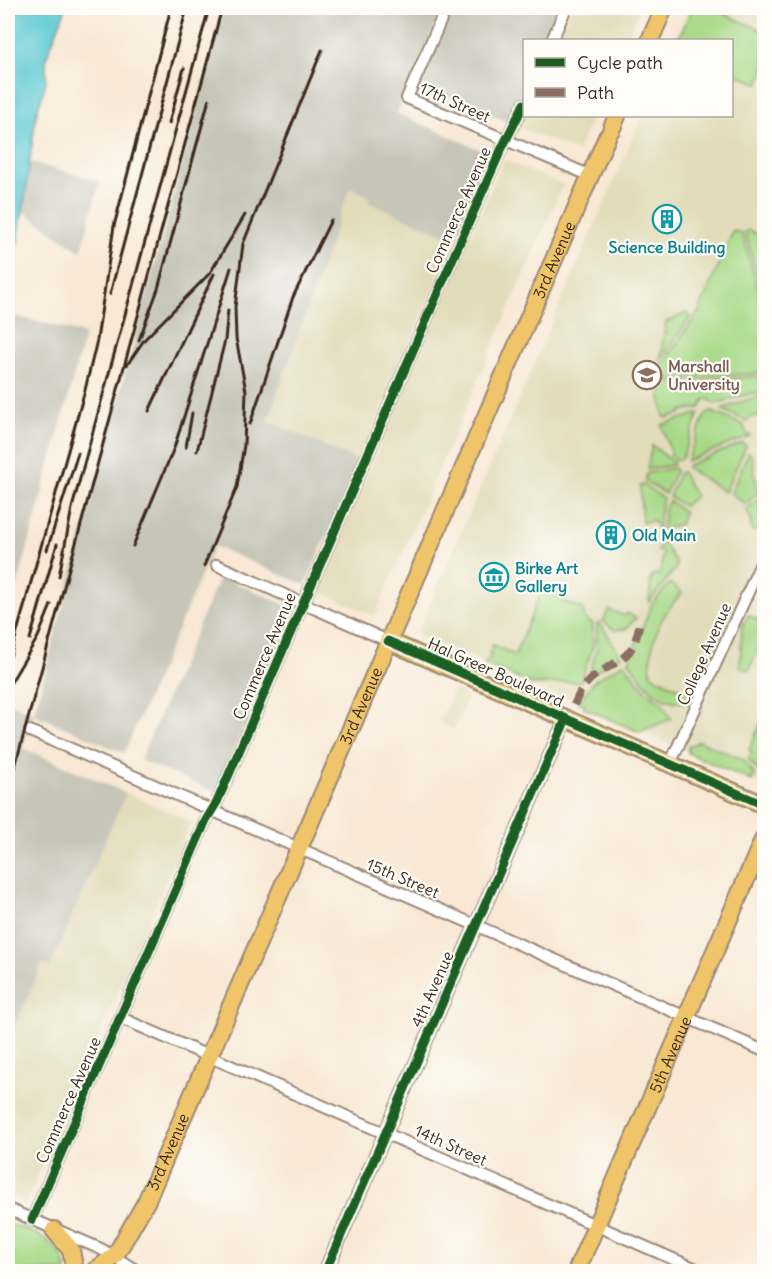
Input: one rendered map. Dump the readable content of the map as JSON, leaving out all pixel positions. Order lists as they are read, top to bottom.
{
  "streets": {
    "main road": ["3rd Avenue", "Hal Greer Boulevard", "5th Avenue"],
    "street": [
      "17th Street",
      "Commerce Avenue",
      "College Avenue",
      "15th Street",
      "4th Avenue",
      "14th Street"
    ]
  },
  "crossings": [
    ["17th Street", "Commerce Avenue"],
    ["17th Street", "3rd Avenue"],
    ["Commerce Avenue", "Hal Greer Boulevard"],
    ["Commerce Avenue", "15th Street"],
    ["Commerce Avenue", "14th Street"],
    ["3rd Avenue", "Hal Greer Boulevard"],
    ["3rd Avenue", "15th Street"],
    ["3rd Avenue", "14th Street"],
    ["College Avenue", "Hal Greer Boulevard"],
    ["Hal Greer Boulevard", "4th Avenue"],
    ["15th Street", "4th Avenue"],
    ["15th Street", "5th Avenue"],
    ["4th Avenue", "14th Street"],
    ["5th Avenue", "14th Street"]
  ],
  "places": {
    "building": ["Science Building", "Old Main"],
    "school or university": ["Marshall University"],
    "museum": ["Birke Art Gallery"]
  },
  "legend": ["Cycle path", "Path"]
}
